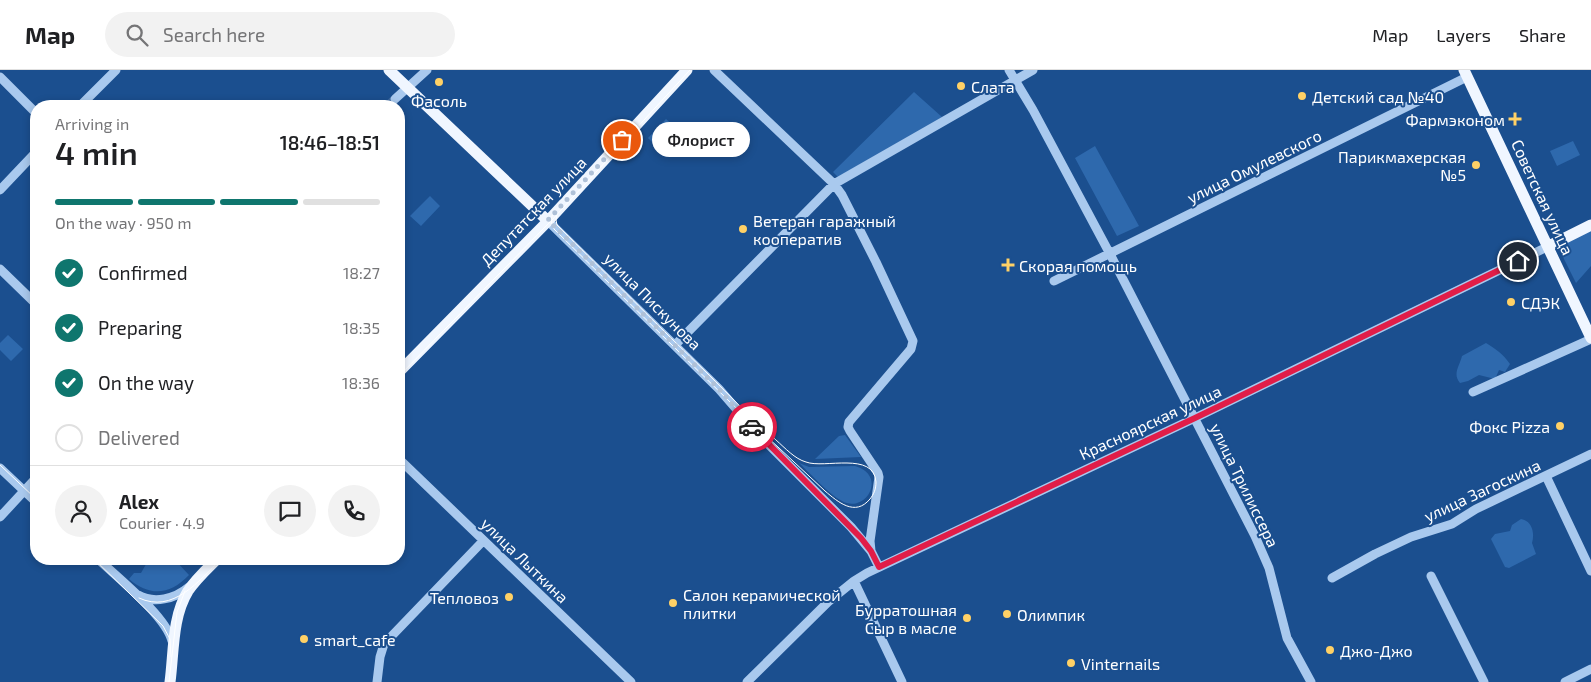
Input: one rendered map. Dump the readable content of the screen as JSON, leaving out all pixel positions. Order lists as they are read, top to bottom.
{
  "streets": {
    "main road": [
      "Советская улица",
      "Депутатская улица",
      "улица Пискунова",
      "Красноярская улица"
    ],
    "street": [
      "улица Омулевского",
      "улица Трилиссера",
      "улица Загоскина",
      "улица Лыткина"
    ]
  },
  "crossings": [
    ["улица Омулевского", "Советская улица"],
    ["улица Омулевского", "улица Трилиссера"],
    ["Советская улица", "Красноярская улица"],
    ["Депутатская улица", "улица Пискунова"],
    ["улица Пискунова", "Красноярская улица"],
    ["Красноярская улица", "улица Трилиссера"]
  ],
  "places": {
    "other": [
      "Фасоль",
      "Слата",
      "Детский сад №40",
      "Флорист",
      "Парикмахерская №5",
      "Ветеран гаражный кооператив",
      "СДЭК",
      "Фокс Pizza",
      "Тепловоз",
      "Салон керамической плитки",
      "Олимпик",
      "Бурратошная Сыр в масле",
      "smart_cafe",
      "Джо-Джо",
      "Vinternails"
    ],
    "health": ["Фармэконом", "Скорая помощь"]
  },
  "page": {
    "header": "Map",
    "search": "Search here",
    "nav": ["Map", "Layers", "Share"],
    "heading": ["4 min", "Arriving in", "18:46–18:51"],
    "panel": ["Alex", "Courier · 4.9"],
    "bubble": "Флорист",
    "bar": "On the way · 950 m",
    "list": [
      ["Confirmed", "18:27"],
      ["Preparing", "18:35"],
      ["On the way", "18:36"],
      "Delivered"
    ]
  }
}
